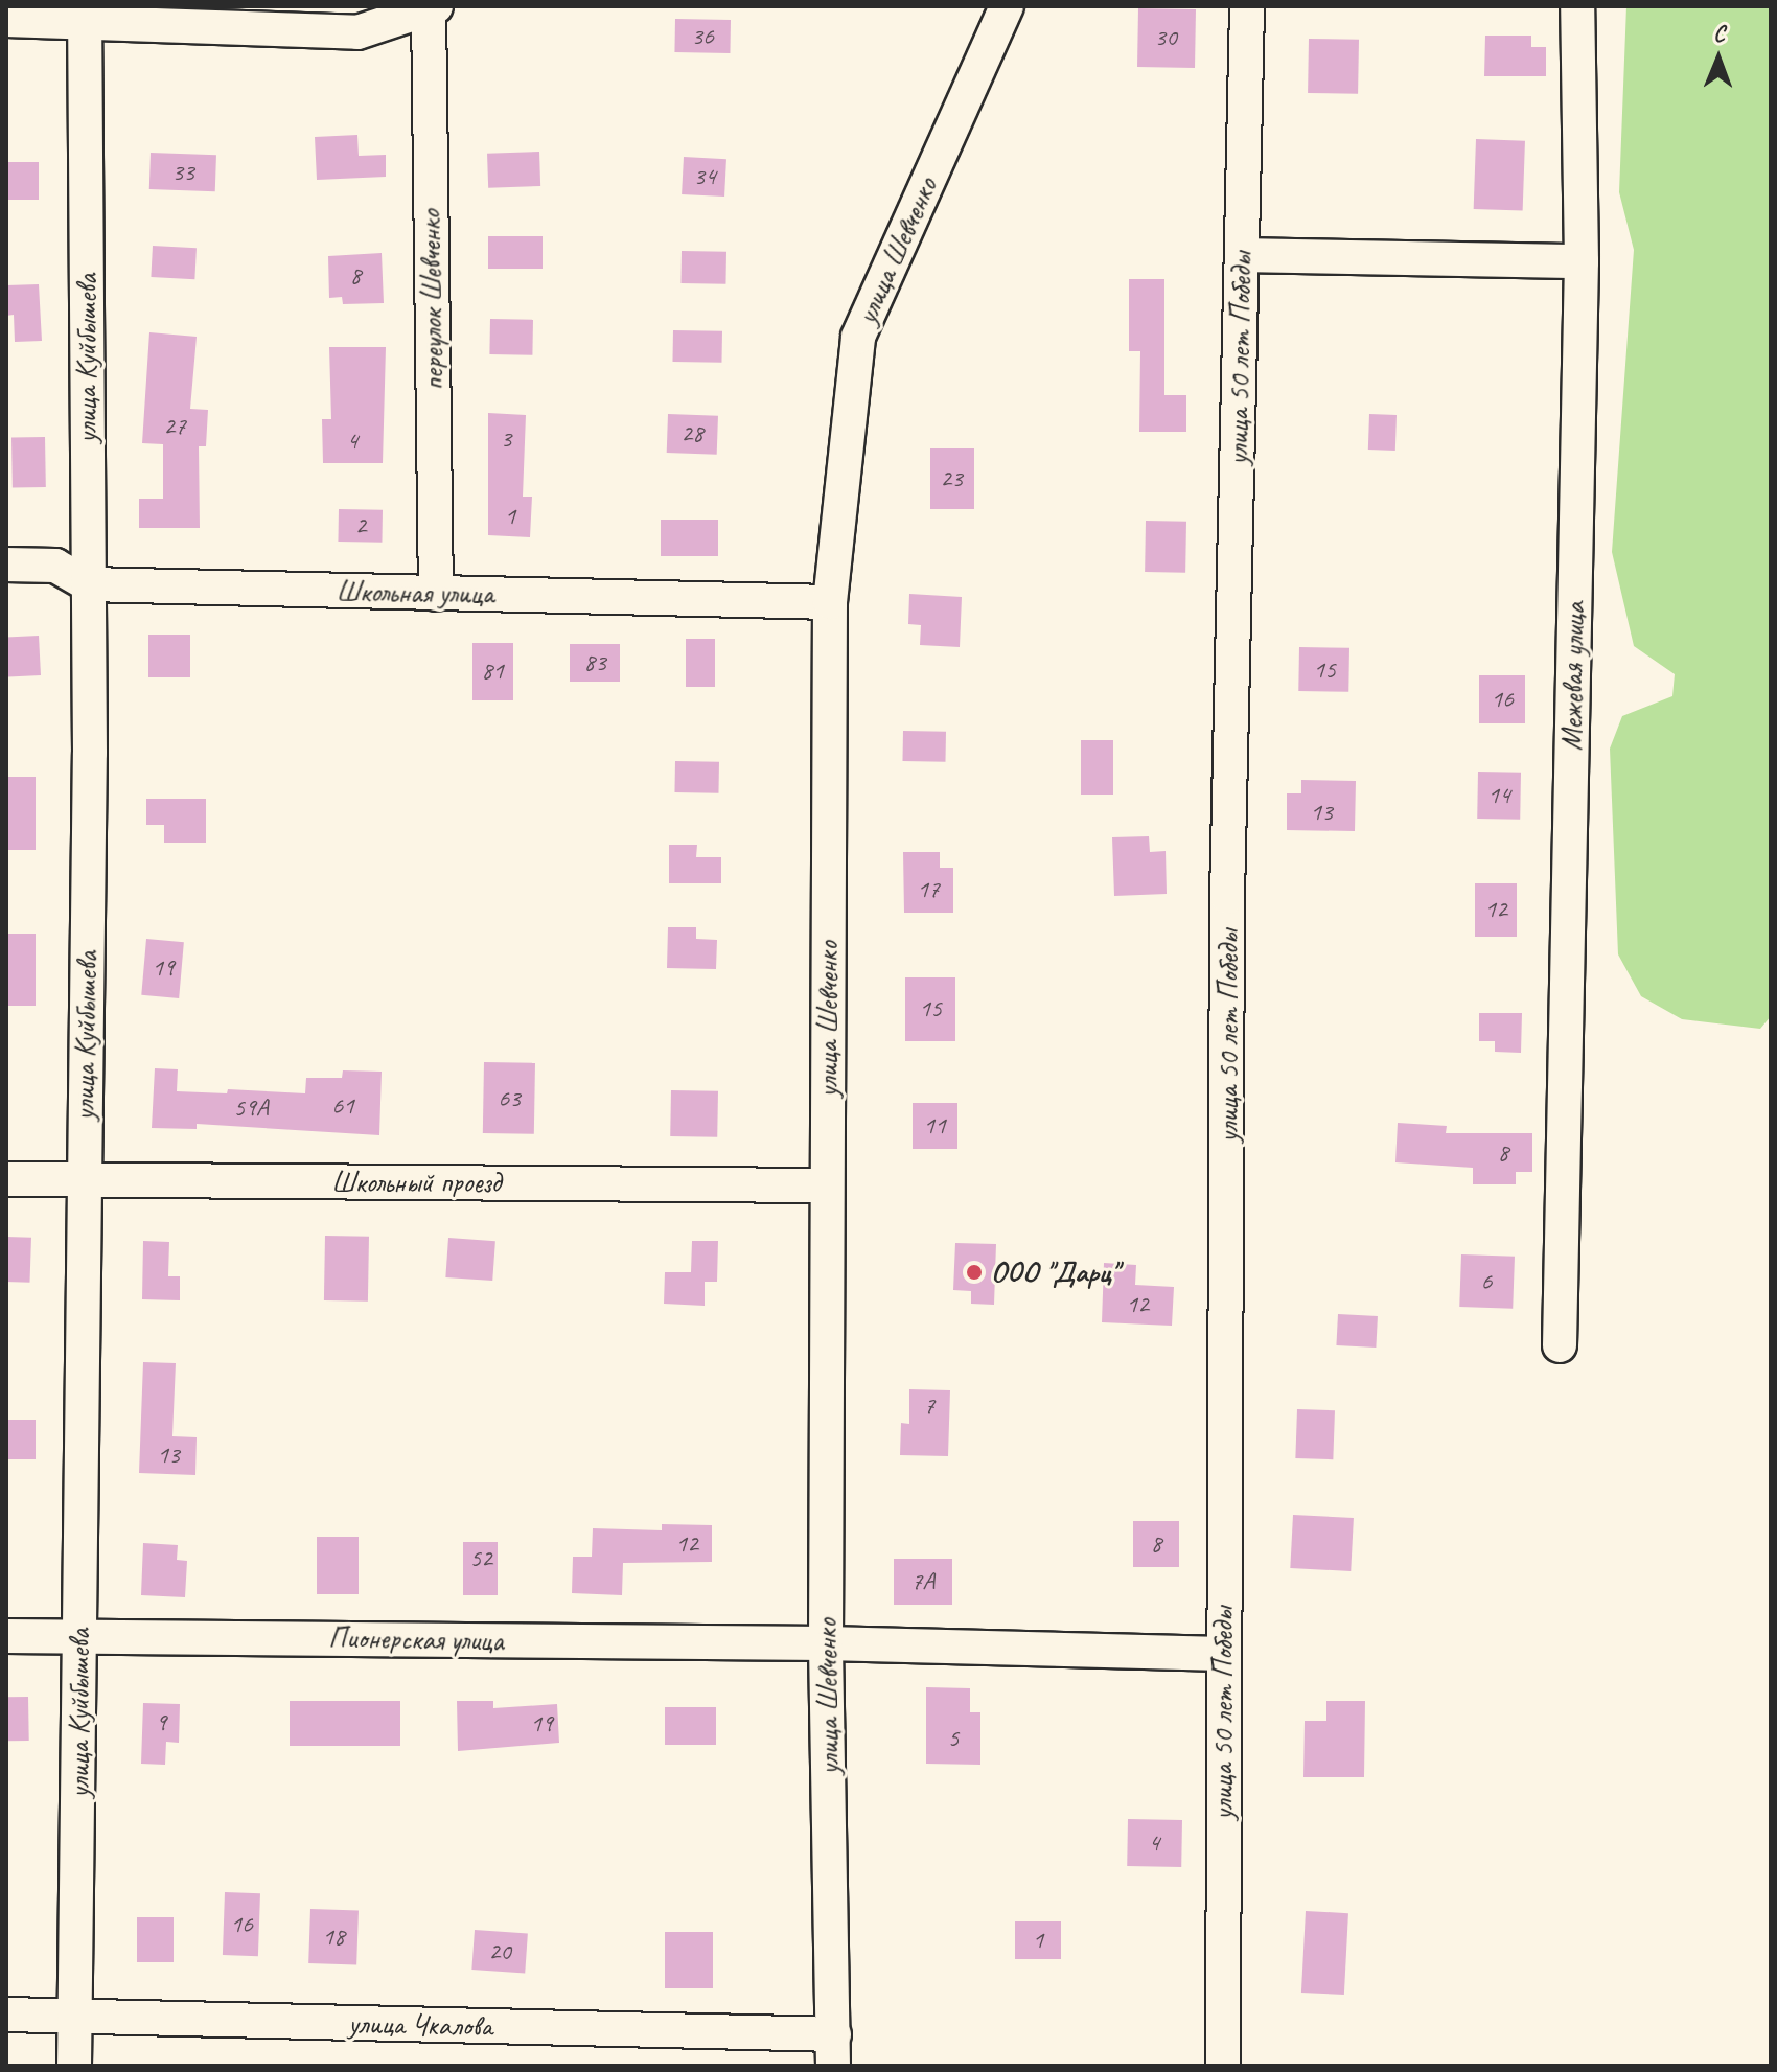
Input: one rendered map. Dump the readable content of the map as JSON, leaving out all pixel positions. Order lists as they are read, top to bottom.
{
  "streets": {
    "street": [
      "улица Шевченко",
      "переулок Шевченко",
      "улица Куйбышева",
      "улица 50 лет Победы",
      "Школьная улица",
      "Межевая улица",
      "Школьный проезд",
      "Пионерская улица",
      "улица Чкалова"
    ]
  },
  "crossings": [
    ["улица Шевченко", "Школьная улица"],
    ["улица Шевченко", "Школьный проезд"],
    ["улица Шевченко", "Пионерская улица"],
    ["улица Шевченко", "улица Чкалова"],
    ["переулок Шевченко", "Школьная улица"],
    ["улица Куйбышева", "Школьная улица"],
    ["улица Куйбышева", "Школьный проезд"],
    ["улица Куйбышева", "Пионерская улица"],
    ["улица Куйбышева", "улица Чкалова"],
    ["улица 50 лет Победы", "Пионерская улица"]
  ],
  "places": ["ООО \"Дарц\""],
  "house_numbers": [
    "36",
    "30",
    "33",
    "34",
    "8",
    "27",
    "28",
    "3",
    "4",
    "23",
    "1",
    "2",
    "83",
    "15",
    "81",
    "16",
    "14",
    "13",
    "17",
    "12",
    "19",
    "15",
    "63",
    "61",
    "59А",
    "11",
    "8",
    "6",
    "12",
    "7",
    "13",
    "12",
    "8",
    "52",
    "7А",
    "9",
    "19",
    "5",
    "4",
    "16",
    "18",
    "1",
    "20"
  ],
  "north": "top"
}
